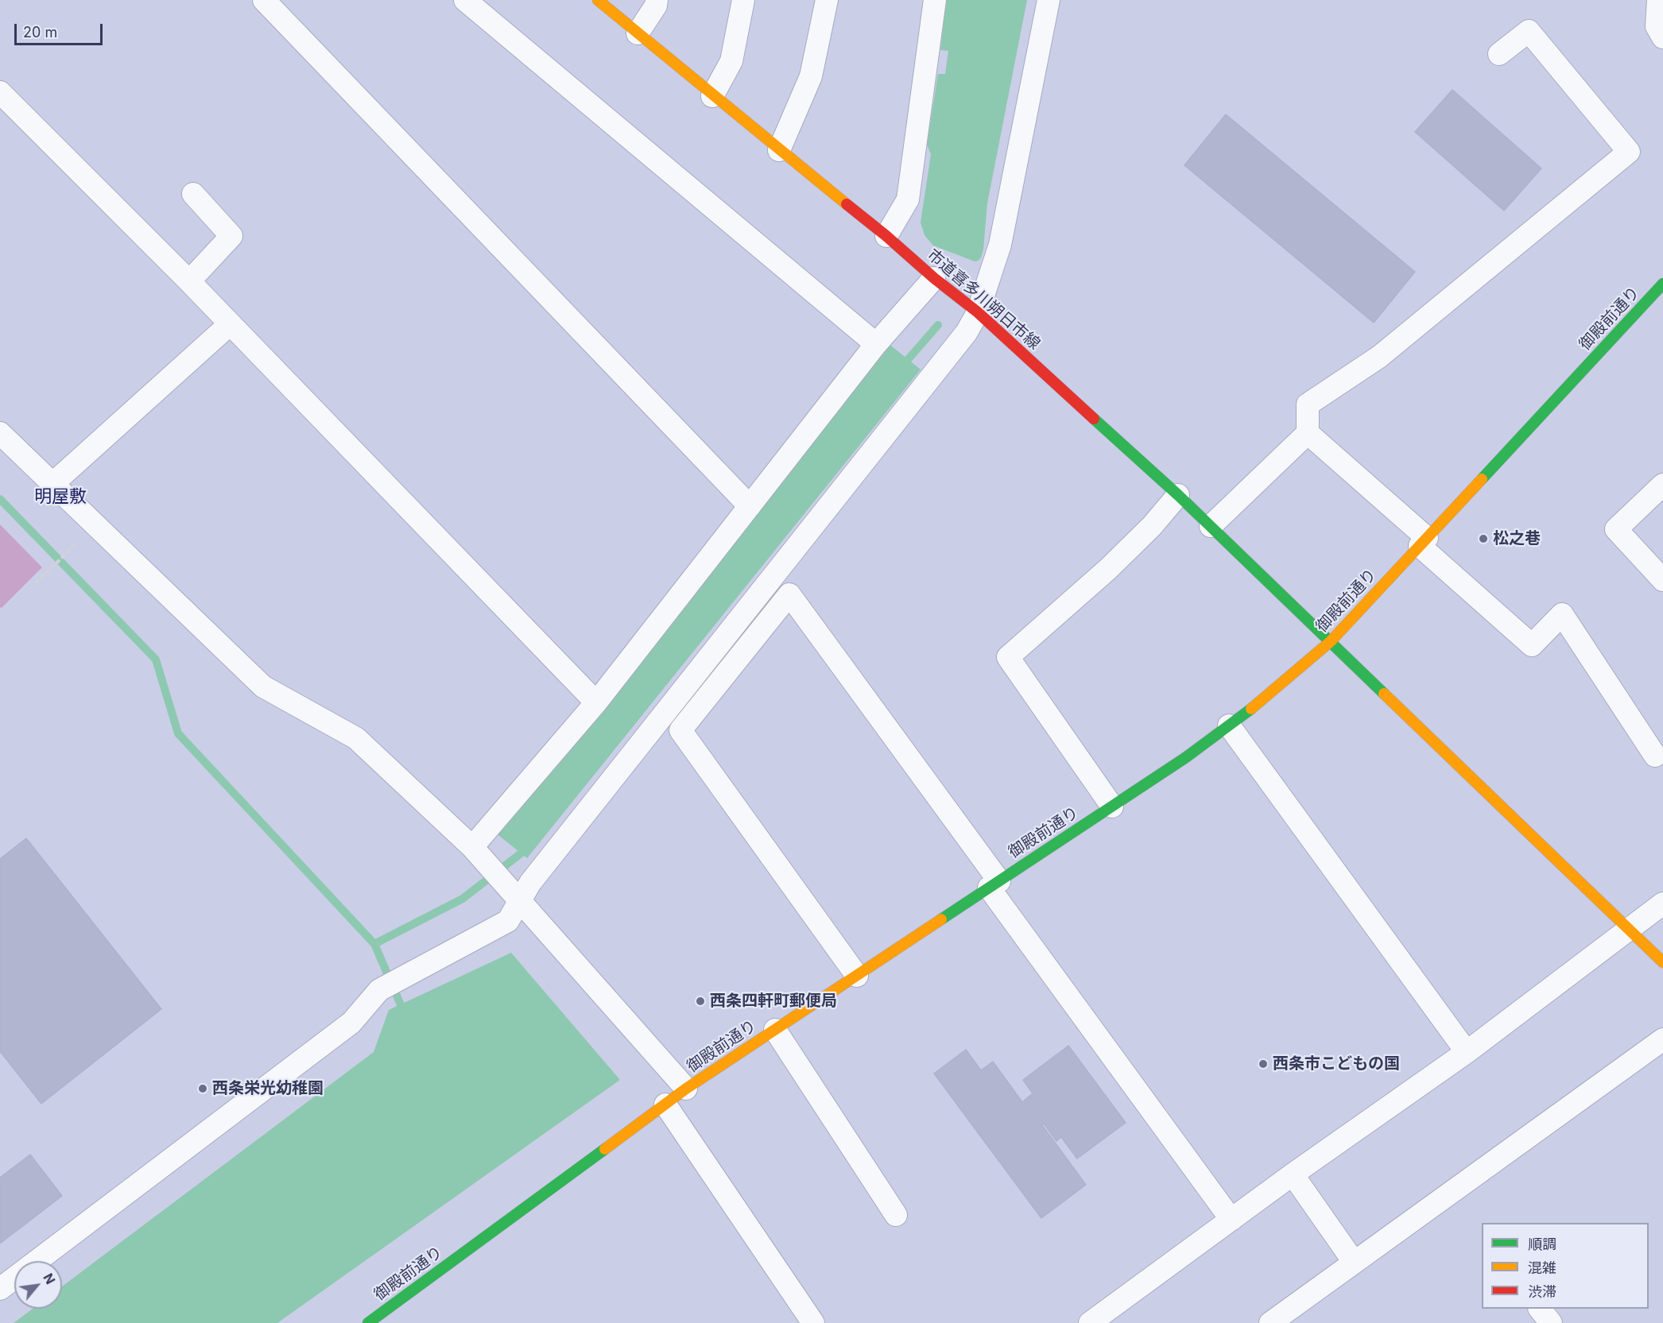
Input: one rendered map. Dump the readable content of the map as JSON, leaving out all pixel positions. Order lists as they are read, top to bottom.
{
  "streets": {
    "street": ["市道喜多川朔日市線", "御殿前通り"]
  },
  "crossings": [
    ["市道喜多川朔日市線", "御殿前通り"]
  ],
  "districts": ["明屋敷"],
  "places": [
    "松之巷",
    "西条四軒町郵便局",
    "西条市こどもの国",
    "西条栄光幼稚園"
  ],
  "legend": ["順調", "混雑", "渋滞"],
  "scale_bar": "20 m",
  "north": "top right"
}
